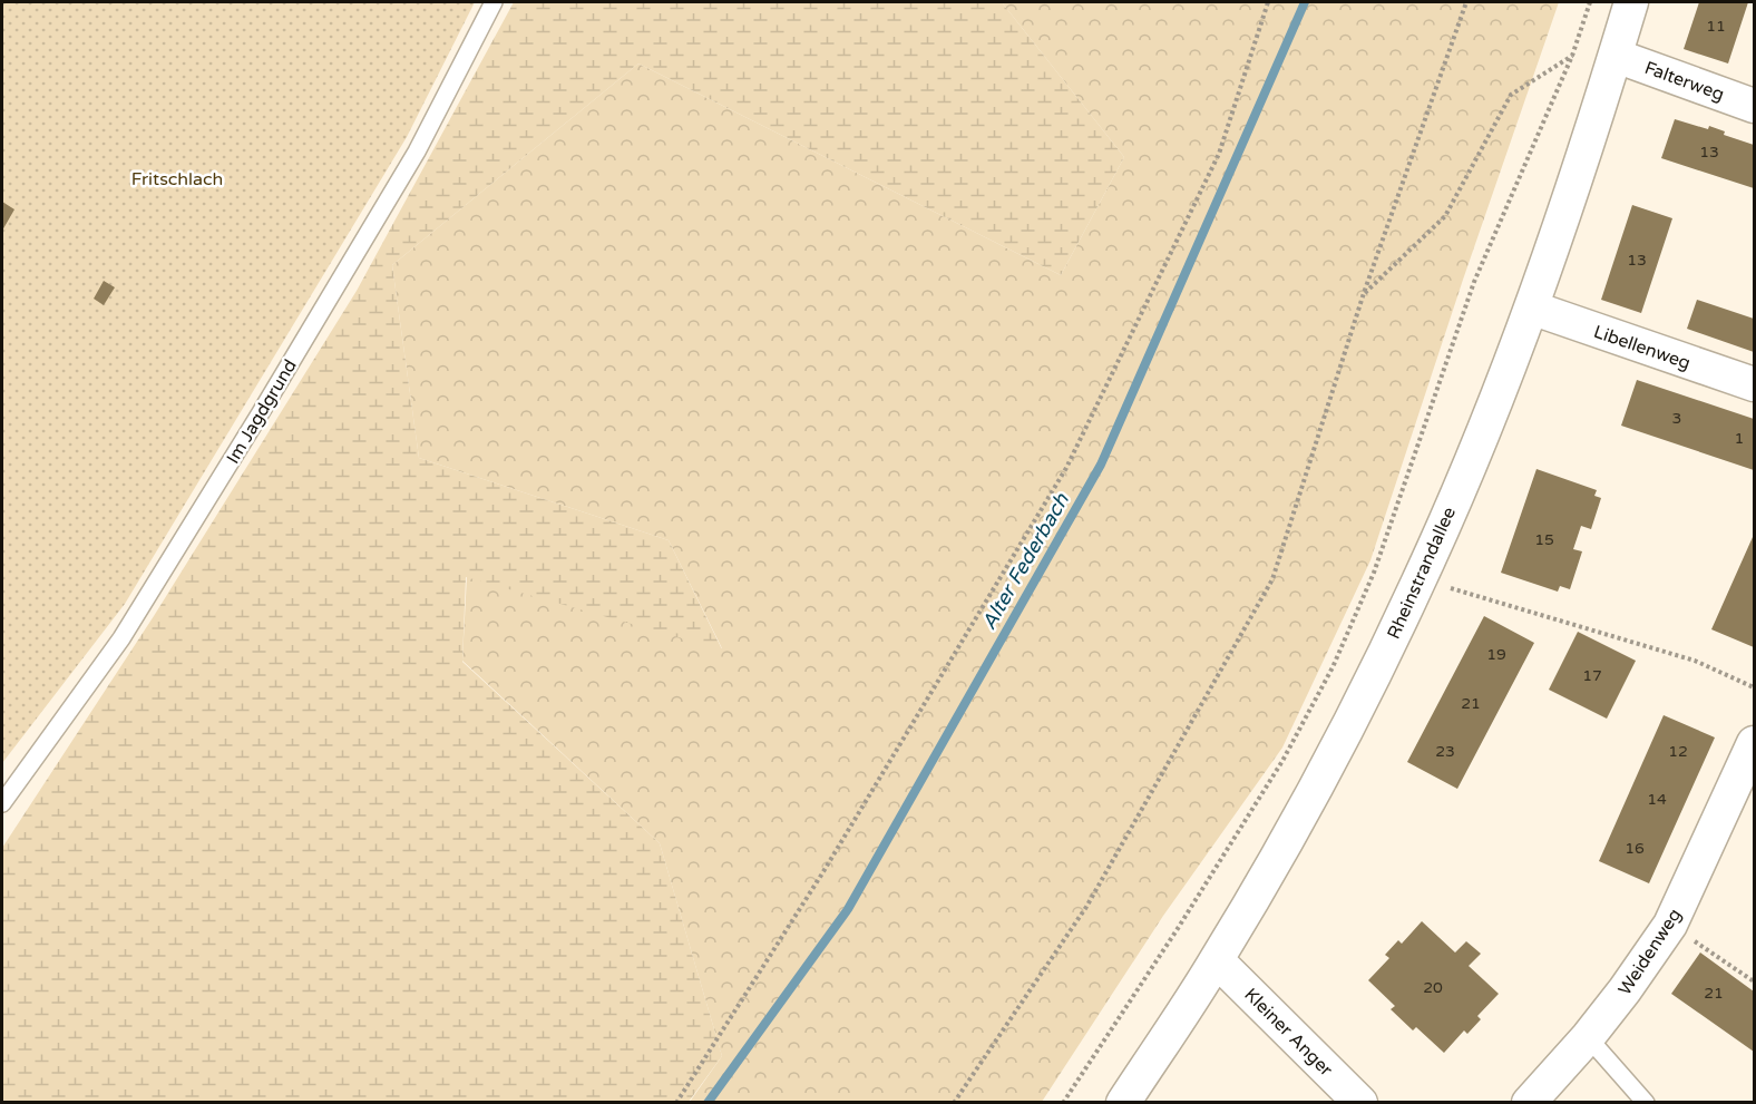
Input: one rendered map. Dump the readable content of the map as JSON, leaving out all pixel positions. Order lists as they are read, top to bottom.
{
  "streets": {
    "street": [
      "Falterweg",
      "Libellenweg",
      "Rheinstrandallee",
      "Weidenweg",
      "Kleiner Anger"
    ],
    "lane": ["Im Jagdgrund"]
  },
  "crossings": [
    ["Falterweg", "Rheinstrandallee"],
    ["Libellenweg", "Rheinstrandallee"],
    ["Rheinstrandallee", "Kleiner Anger"]
  ],
  "water": ["Alter Federbach"],
  "parks": ["Fritschlach"],
  "house_numbers": [
    "11",
    "13",
    "13",
    "3",
    "1",
    "15",
    "19",
    "17",
    "21",
    "23",
    "12",
    "14",
    "16",
    "20",
    "21"
  ]
}
